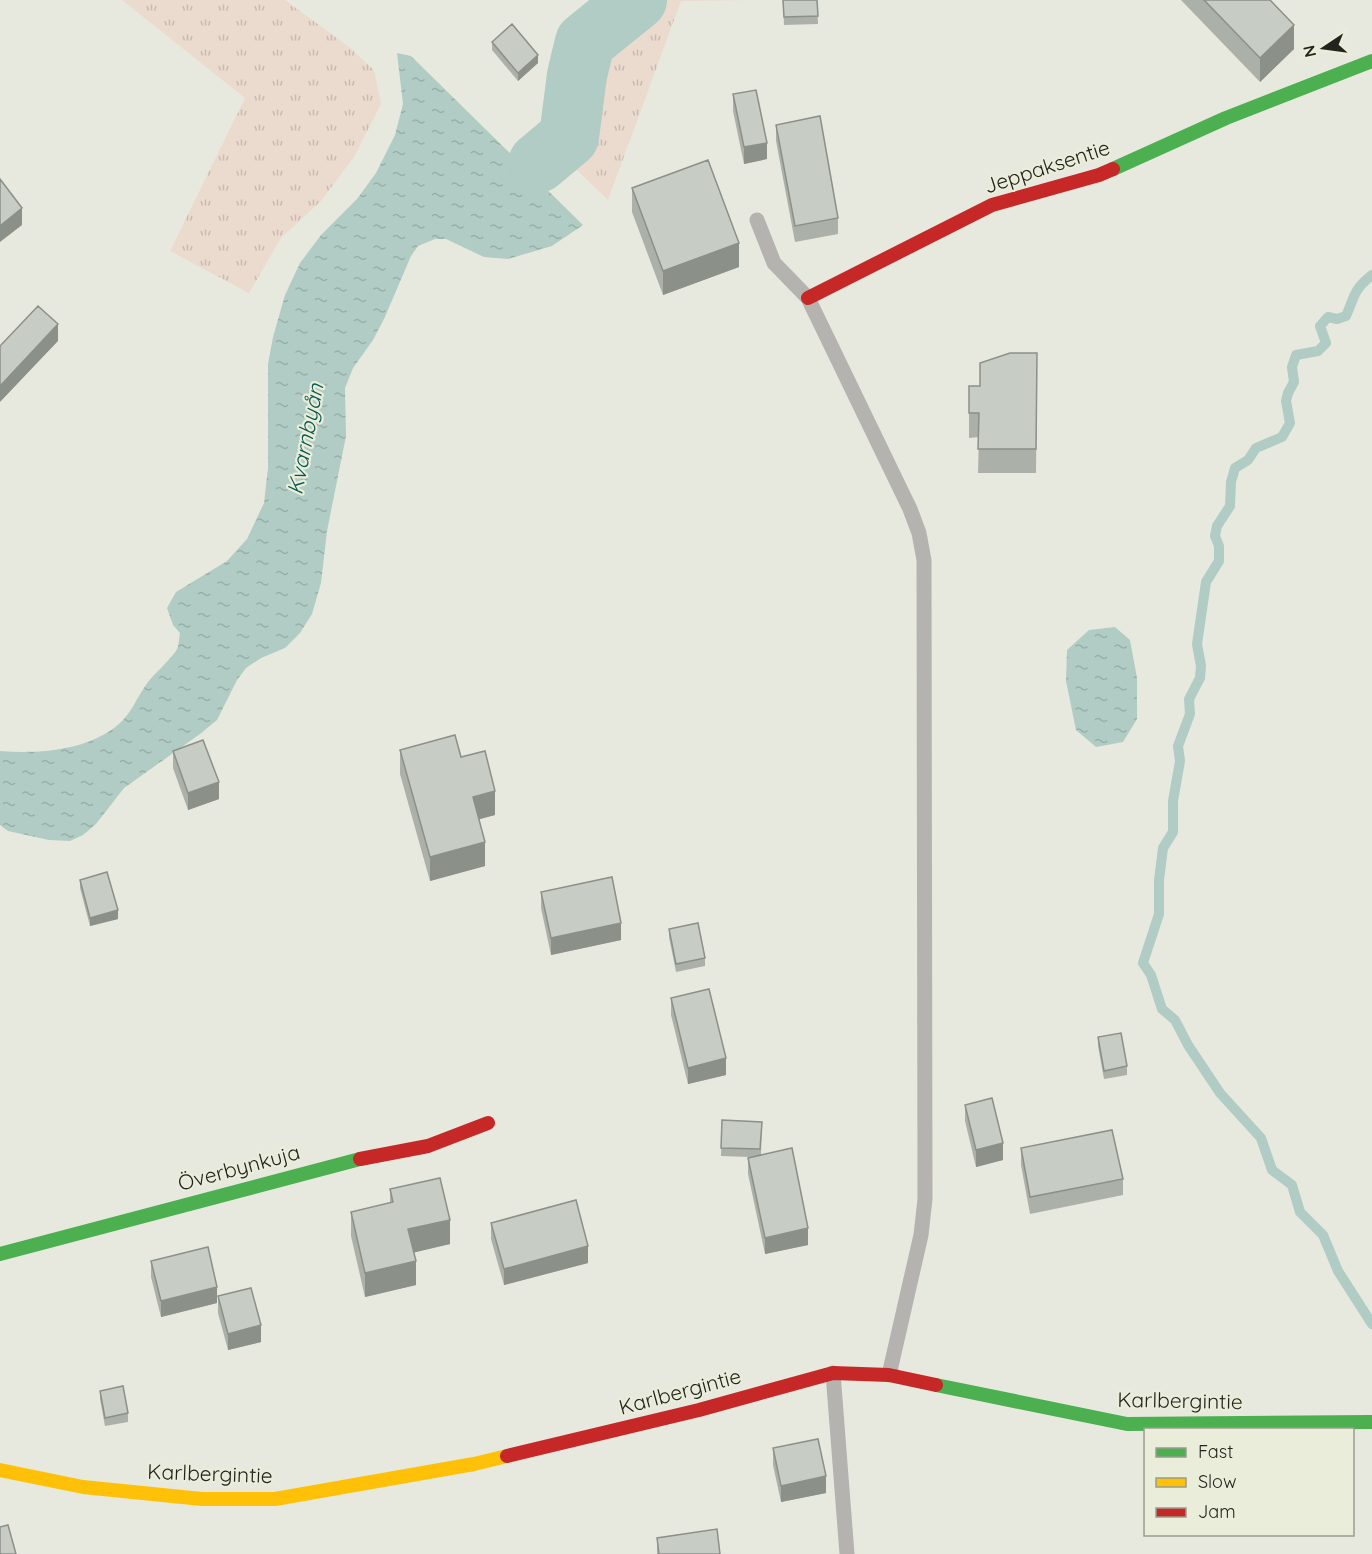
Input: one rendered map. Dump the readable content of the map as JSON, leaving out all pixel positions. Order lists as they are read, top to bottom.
{
  "streets": {
    "street": ["Jeppaksentie", "Överbynkuja", "Karlbergintie"]
  },
  "water": ["Kvarnbyån"],
  "legend": ["Fast", "Slow", "Jam"],
  "north": "left"
}
